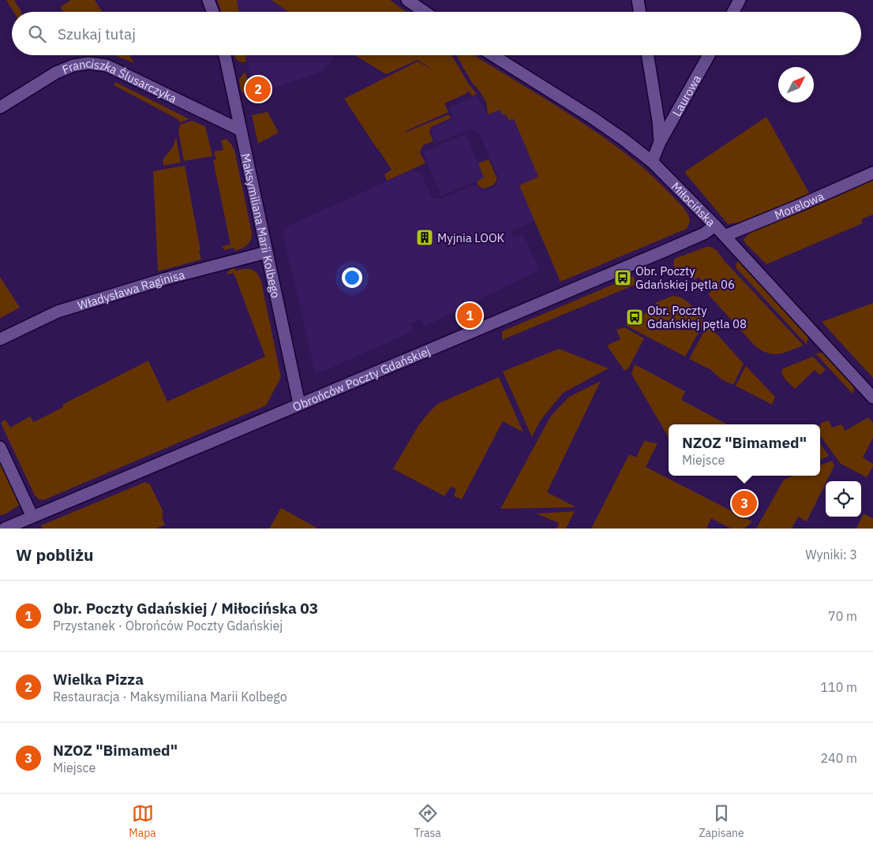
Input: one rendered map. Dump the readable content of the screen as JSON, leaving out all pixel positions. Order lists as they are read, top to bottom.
{
  "streets": {
    "street": [
      "Franciszka Ślusarczyka",
      "Laurowa",
      "Miłocińska",
      "Morelowa",
      "Maksymiliana Marii Kolbego",
      "Władysława Raginisa",
      "Obrońców Poczty Gdańskiej"
    ]
  },
  "crossings": [
    ["Franciszka Ślusarczyka", "Maksymiliana Marii Kolbego"],
    ["Laurowa", "Miłocińska"],
    ["Miłocińska", "Morelowa"],
    ["Miłocińska", "Obrońców Poczty Gdańskiej"],
    ["Maksymiliana Marii Kolbego", "Władysława Raginisa"],
    ["Maksymiliana Marii Kolbego", "Obrońców Poczty Gdańskiej"]
  ],
  "places": {
    "building": ["Myjnia LOOK"],
    "bus stop": ["Obr. Poczty Gdańskiej pętla 06", "Obr. Poczty Gdańskiej pętla 08"]
  },
  "north": "top right",
  "page": {
    "search": "Szukaj tutaj",
    "pins": ["2", "1", "3"],
    "popup": ["NZOZ \"Bimamed\"", "Miejsce"],
    "heading": ["W pobliżu", "Wyniki: 3"],
    "list": [
      {
        "mark": "1",
        "name": "Obr. Poczty Gdańskiej / Miłocińska 03",
        "note": "Przystanek · Obrońców Poczty Gdańskiej",
        "value": "70 m"
      },
      {
        "mark": "2",
        "name": "Wielka Pizza",
        "note": "Restauracja · Maksymiliana Marii Kolbego",
        "value": "110 m"
      },
      {
        "mark": "3",
        "name": "NZOZ \"Bimamed\"",
        "note": "Miejsce",
        "value": "240 m"
      }
    ],
    "nav": ["Mapa", "Trasa", "Zapisane"]
  }
}
